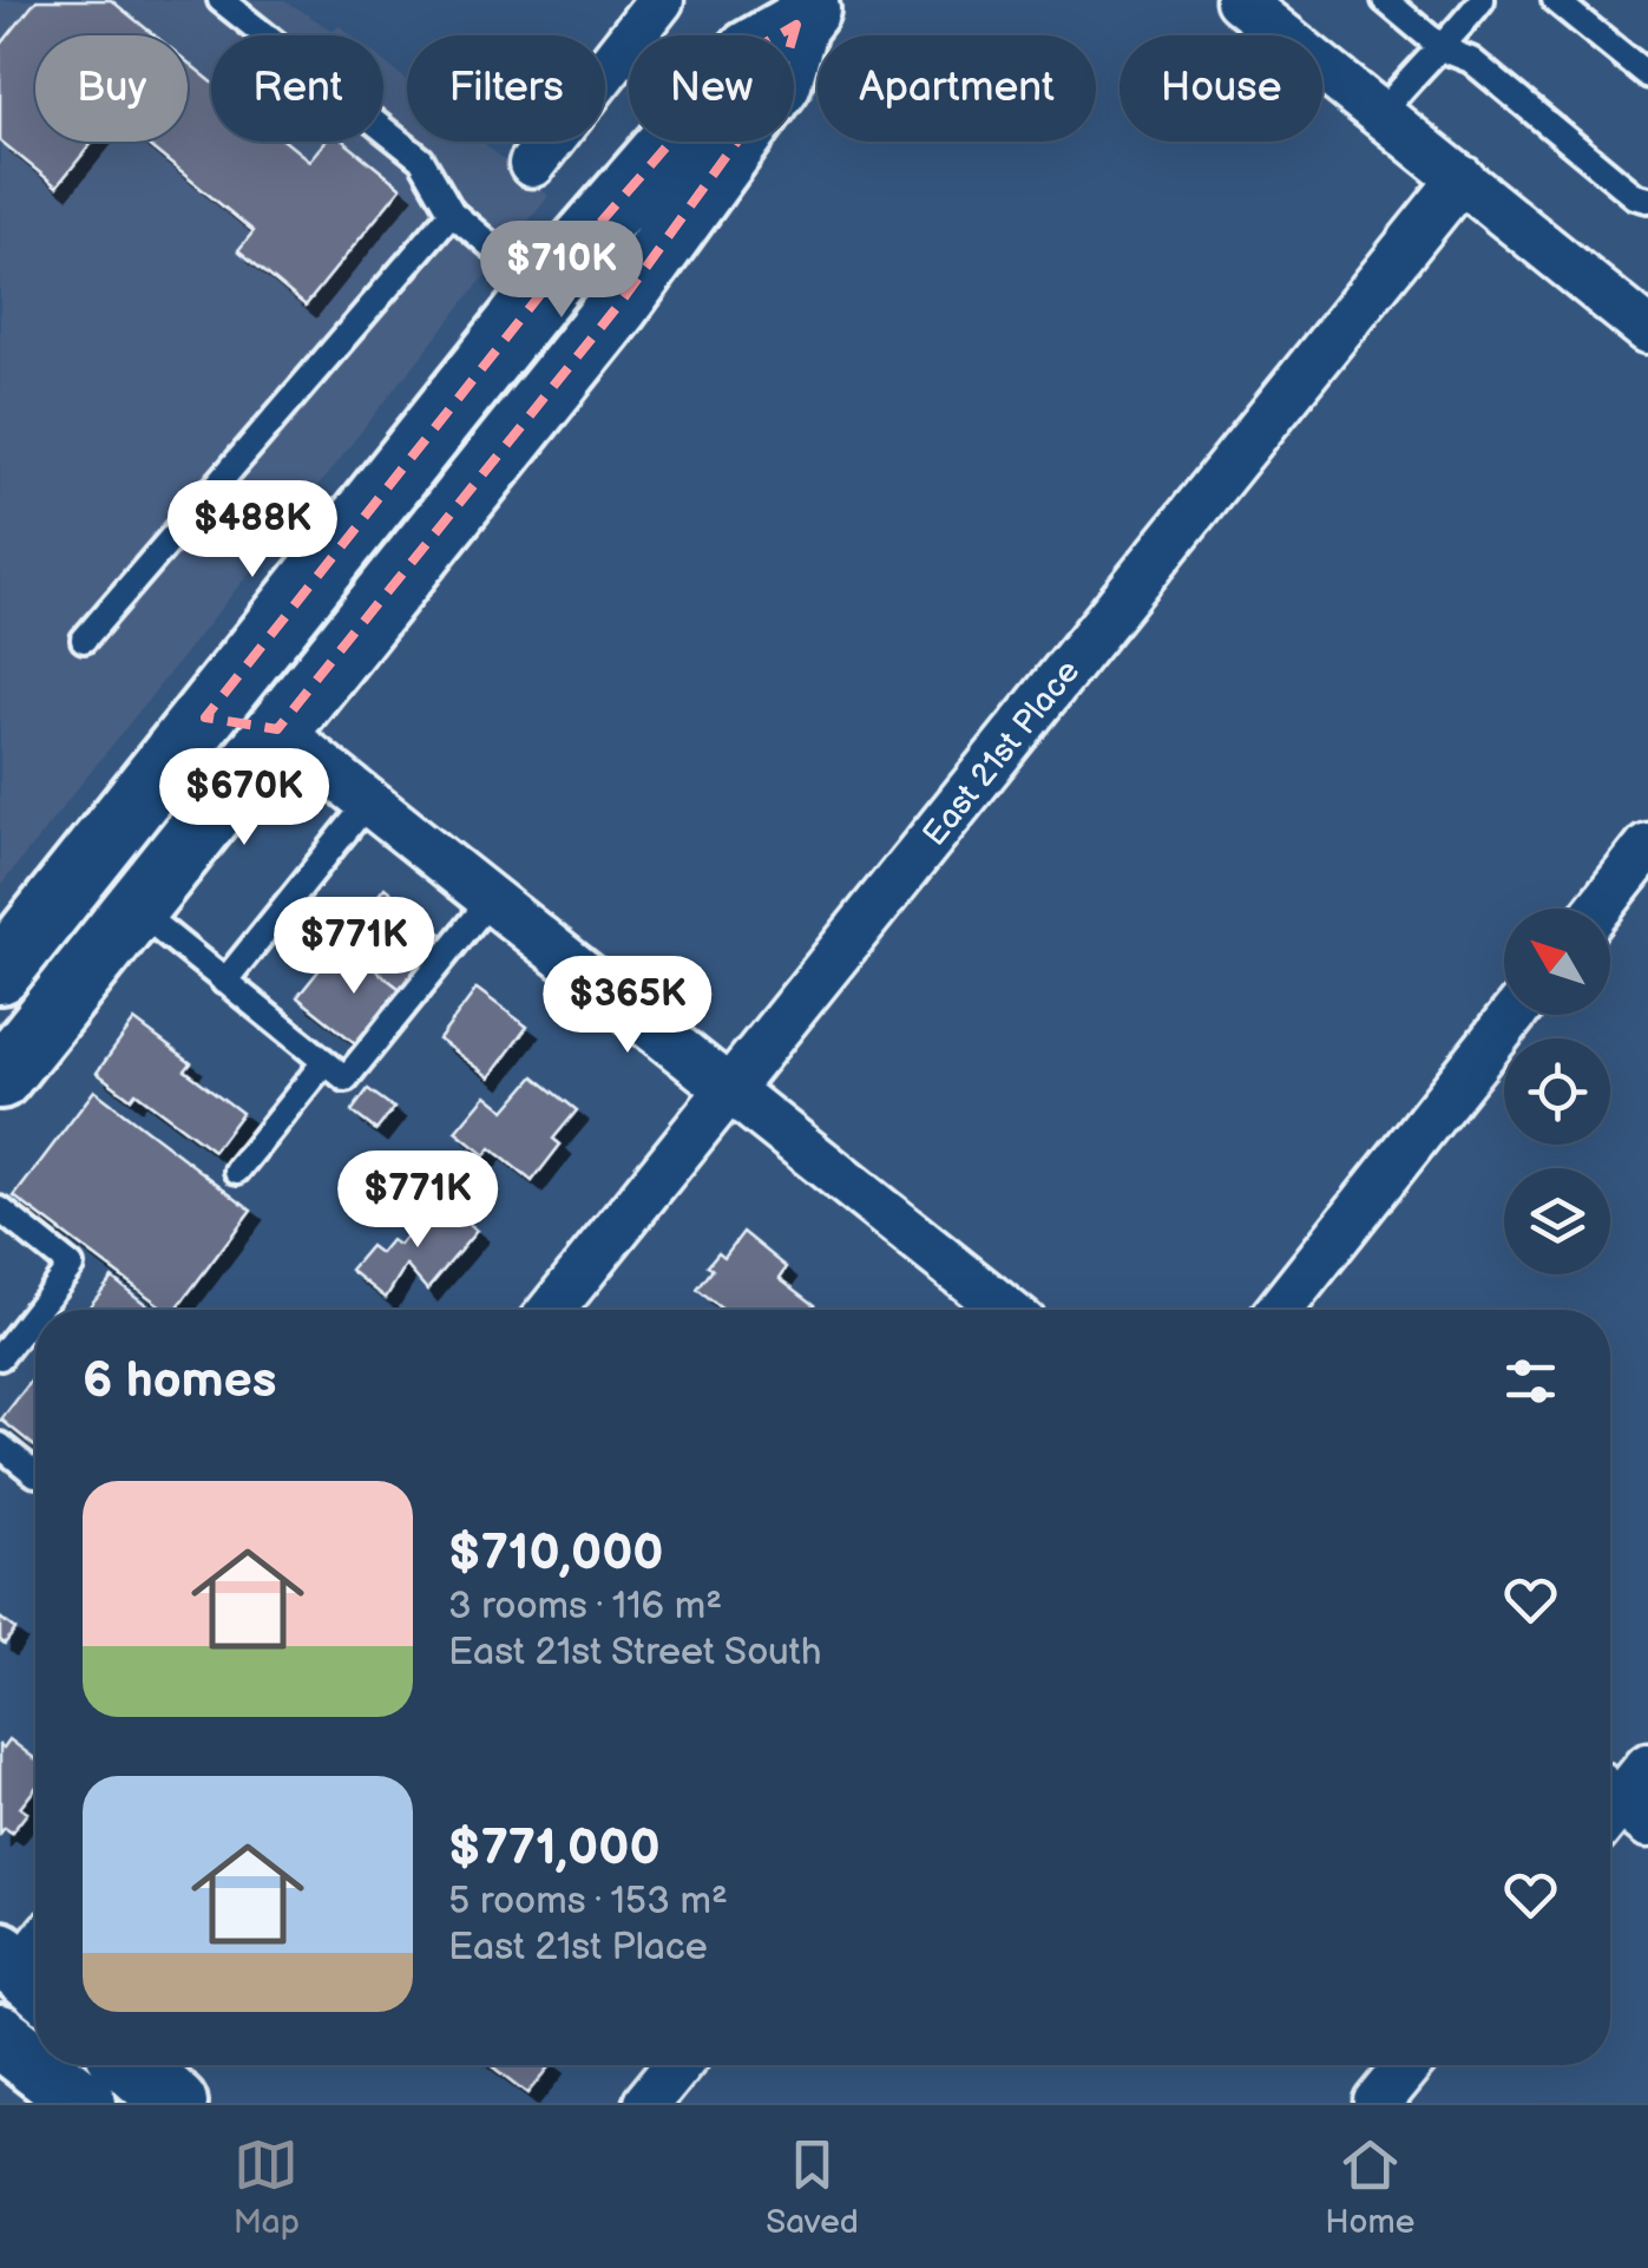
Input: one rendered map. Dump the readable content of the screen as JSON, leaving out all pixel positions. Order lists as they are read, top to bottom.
{
  "streets": {
    "street": ["East 21st Place"]
  },
  "north": "top left",
  "page": {
    "chip": [
      "Buy",
      "Rent",
      "Filters",
      "New",
      "Apartment",
      "House"
    ],
    "price": [
      "$710K",
      "$488K",
      "$670K",
      "$771K",
      "$365K",
      "$771K"
    ],
    "heading": "6 homes",
    "list": [
      {
        "name": "$710,000",
        "note": "3 rooms · 116 m² · East 21st Street South"
      },
      {
        "name": "$771,000",
        "note": "5 rooms · 153 m² · East 21st Place"
      }
    ],
    "tabs": ["Map", "Saved", "Home"]
  }
}
